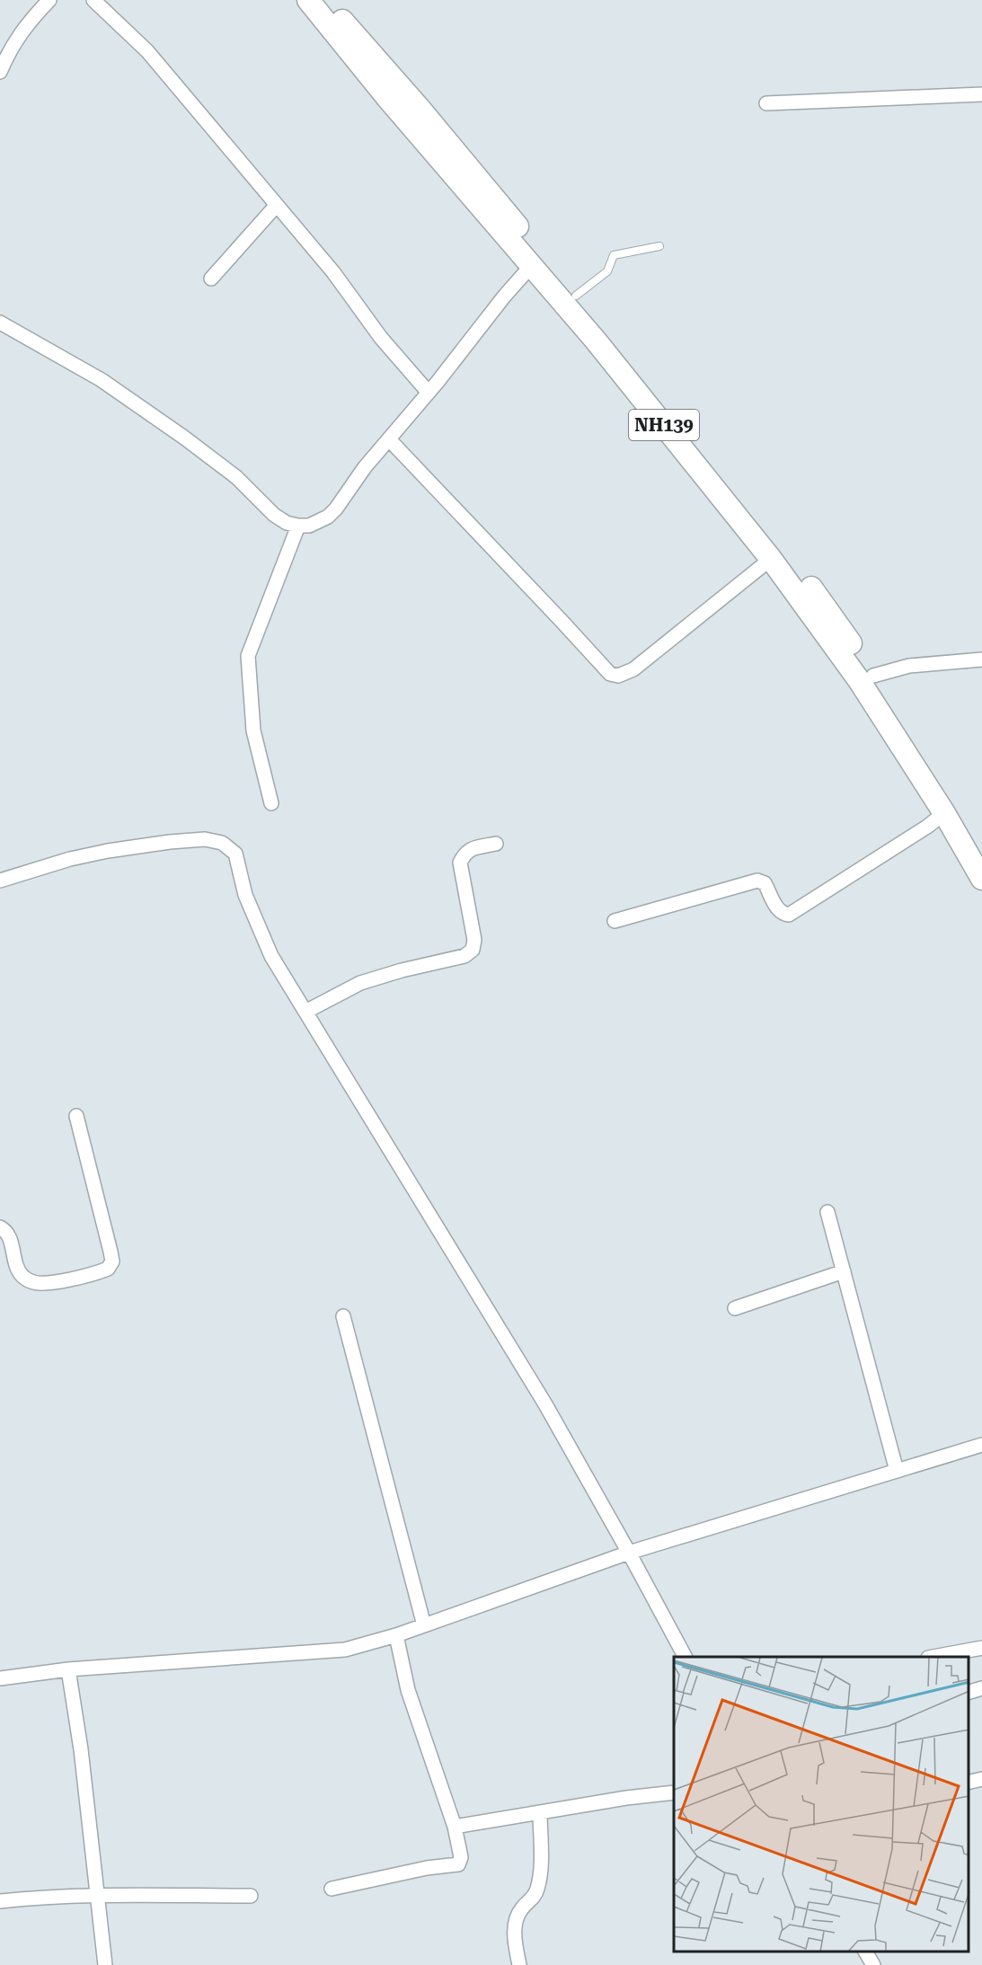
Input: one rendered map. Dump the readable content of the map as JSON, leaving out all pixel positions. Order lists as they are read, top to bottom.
{
  "streets": {
    "highway": ["NH139"]
  }
}
